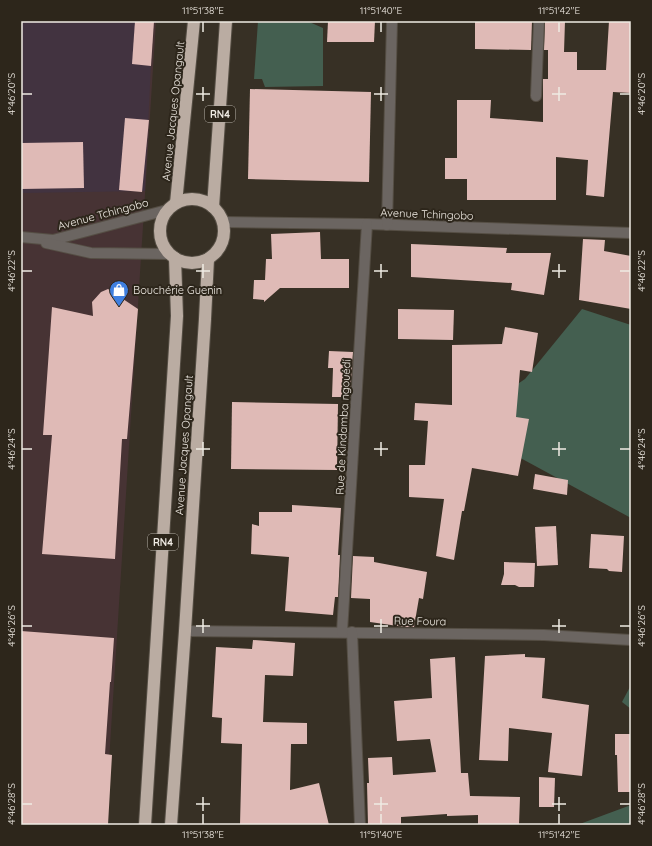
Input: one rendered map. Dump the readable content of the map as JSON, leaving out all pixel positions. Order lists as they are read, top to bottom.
{
  "streets": {
    "highway": ["Avenue Jacques Opangault", "RN4"],
    "street": ["Avenue Tchingobo", "Rue de Kindamba ngouédi", "Rue Foura"]
  },
  "crossings": [
    ["Avenue Jacques Opangault", "RN4"],
    ["Avenue Jacques Opangault", "Avenue Tchingobo"],
    ["Avenue Jacques Opangault", "Rue Foura"],
    ["RN4", "Avenue Tchingobo"],
    ["Avenue Tchingobo", "Rue de Kindamba ngouédi"],
    ["Rue de Kindamba ngouédi", "Rue Foura"]
  ],
  "places": {
    "shop": ["Bouchérie Guenin"]
  },
  "coordinates": [
    "11°51'38\"E",
    "11°51'40\"E",
    "11°51'42\"E",
    "4°46'20\"S",
    "4°46'22\"S",
    "4°46'24\"S",
    "4°46'26\"S",
    "4°46'28\"S"
  ]
}
